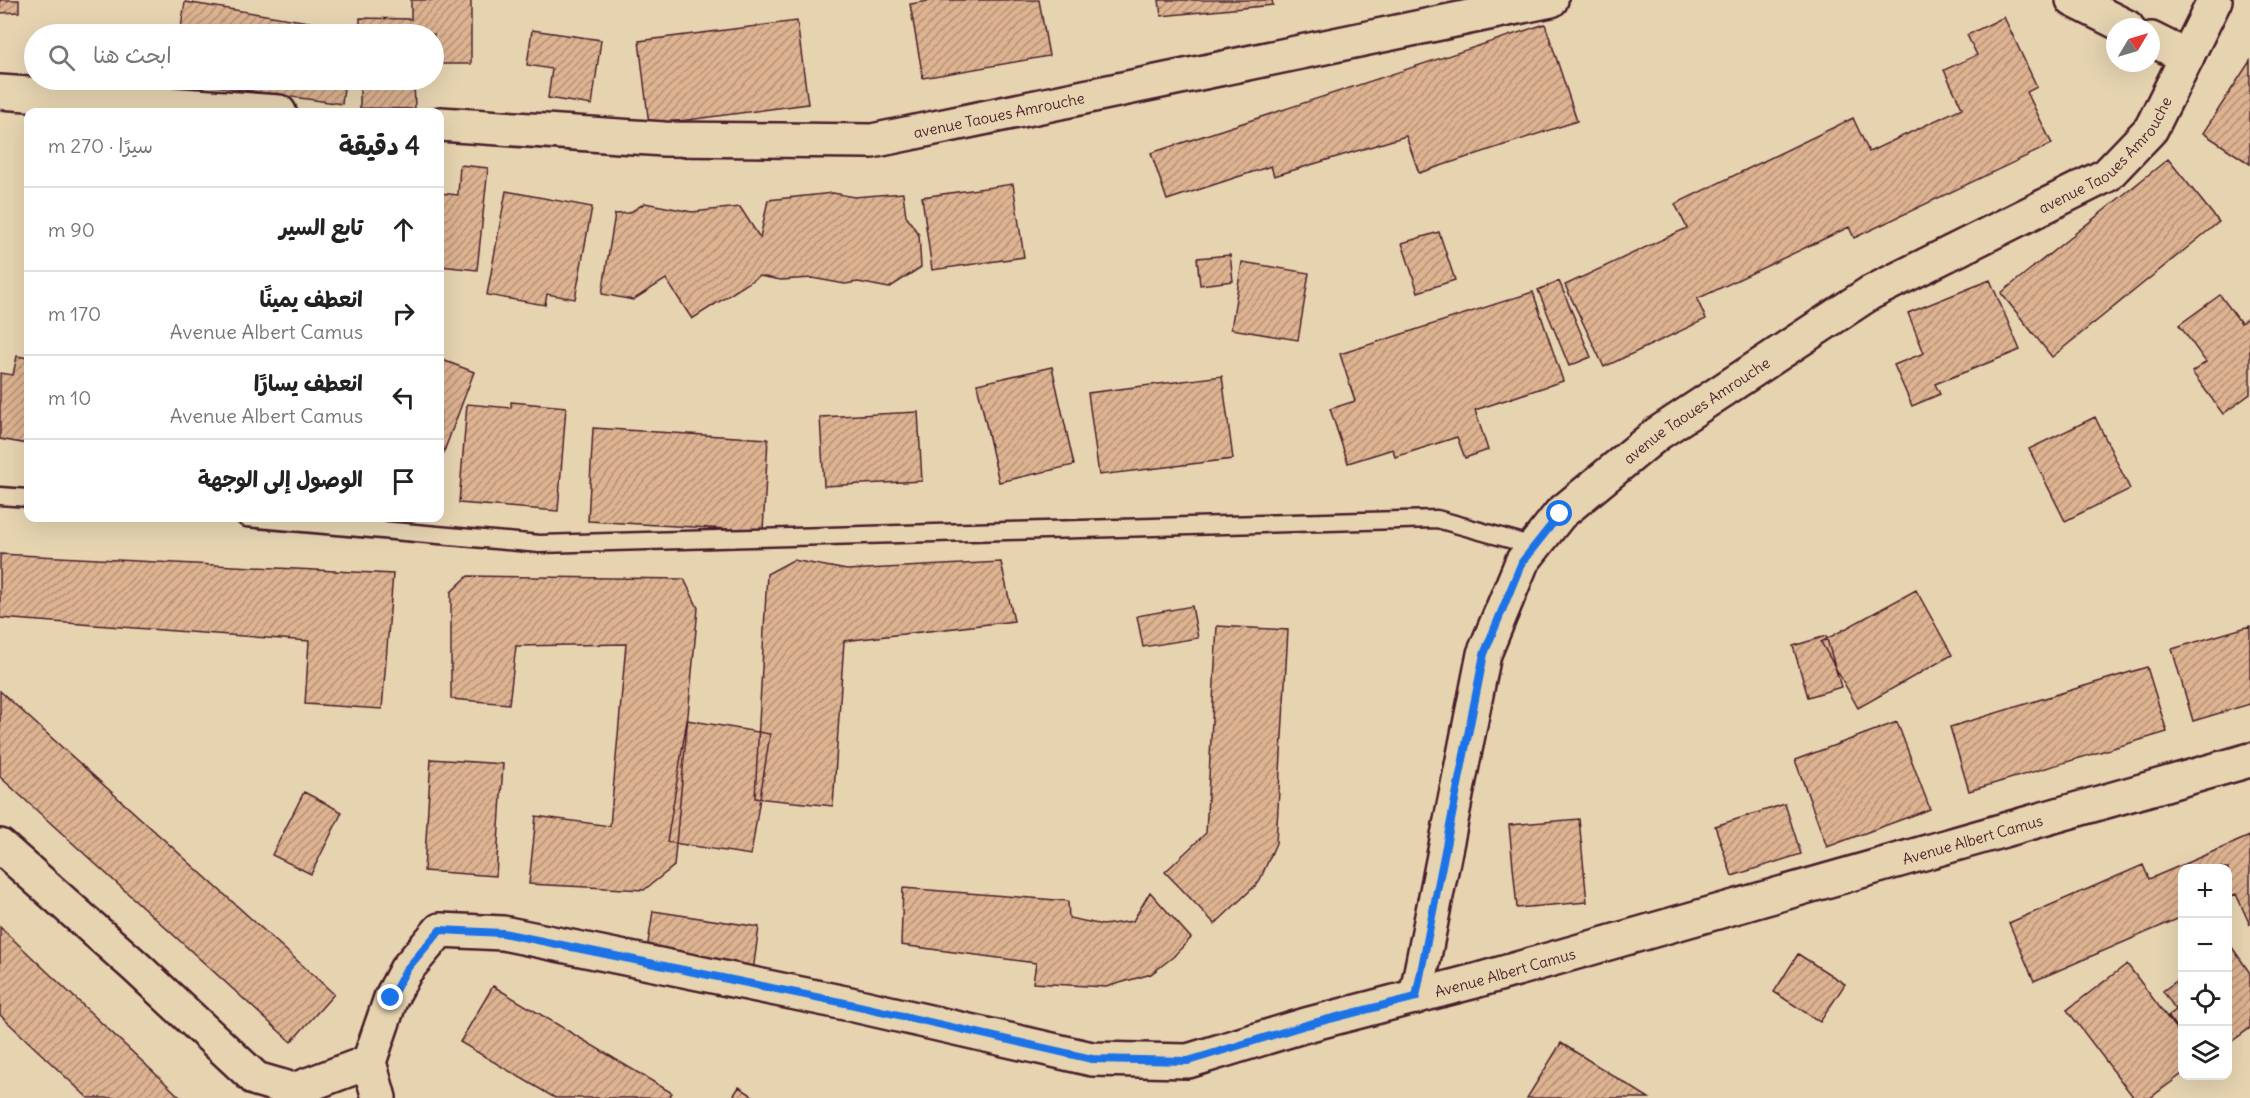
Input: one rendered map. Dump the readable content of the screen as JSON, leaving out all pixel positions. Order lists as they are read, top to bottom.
{
  "streets": {
    "street": ["avenue Taoues Amrouche", "Avenue Albert Camus"]
  },
  "crossings": [
    ["avenue Taoues Amrouche", "Avenue Albert Camus"]
  ],
  "north": "top right",
  "page": {
    "search": "ابحث هنا",
    "heading": ["4 دقيقة", "سيرًا · 270 m"],
    "list": [
      ["تابع السير", "90 m"],
      ["انعطف يمينًا", "Avenue Albert Camus", "170 m"],
      ["انعطف يسارًا", "Avenue Albert Camus", "10 m"],
      "الوصول إلى الوجهة"
    ],
    "map_buttons": ["+", "−"]
  }
}
